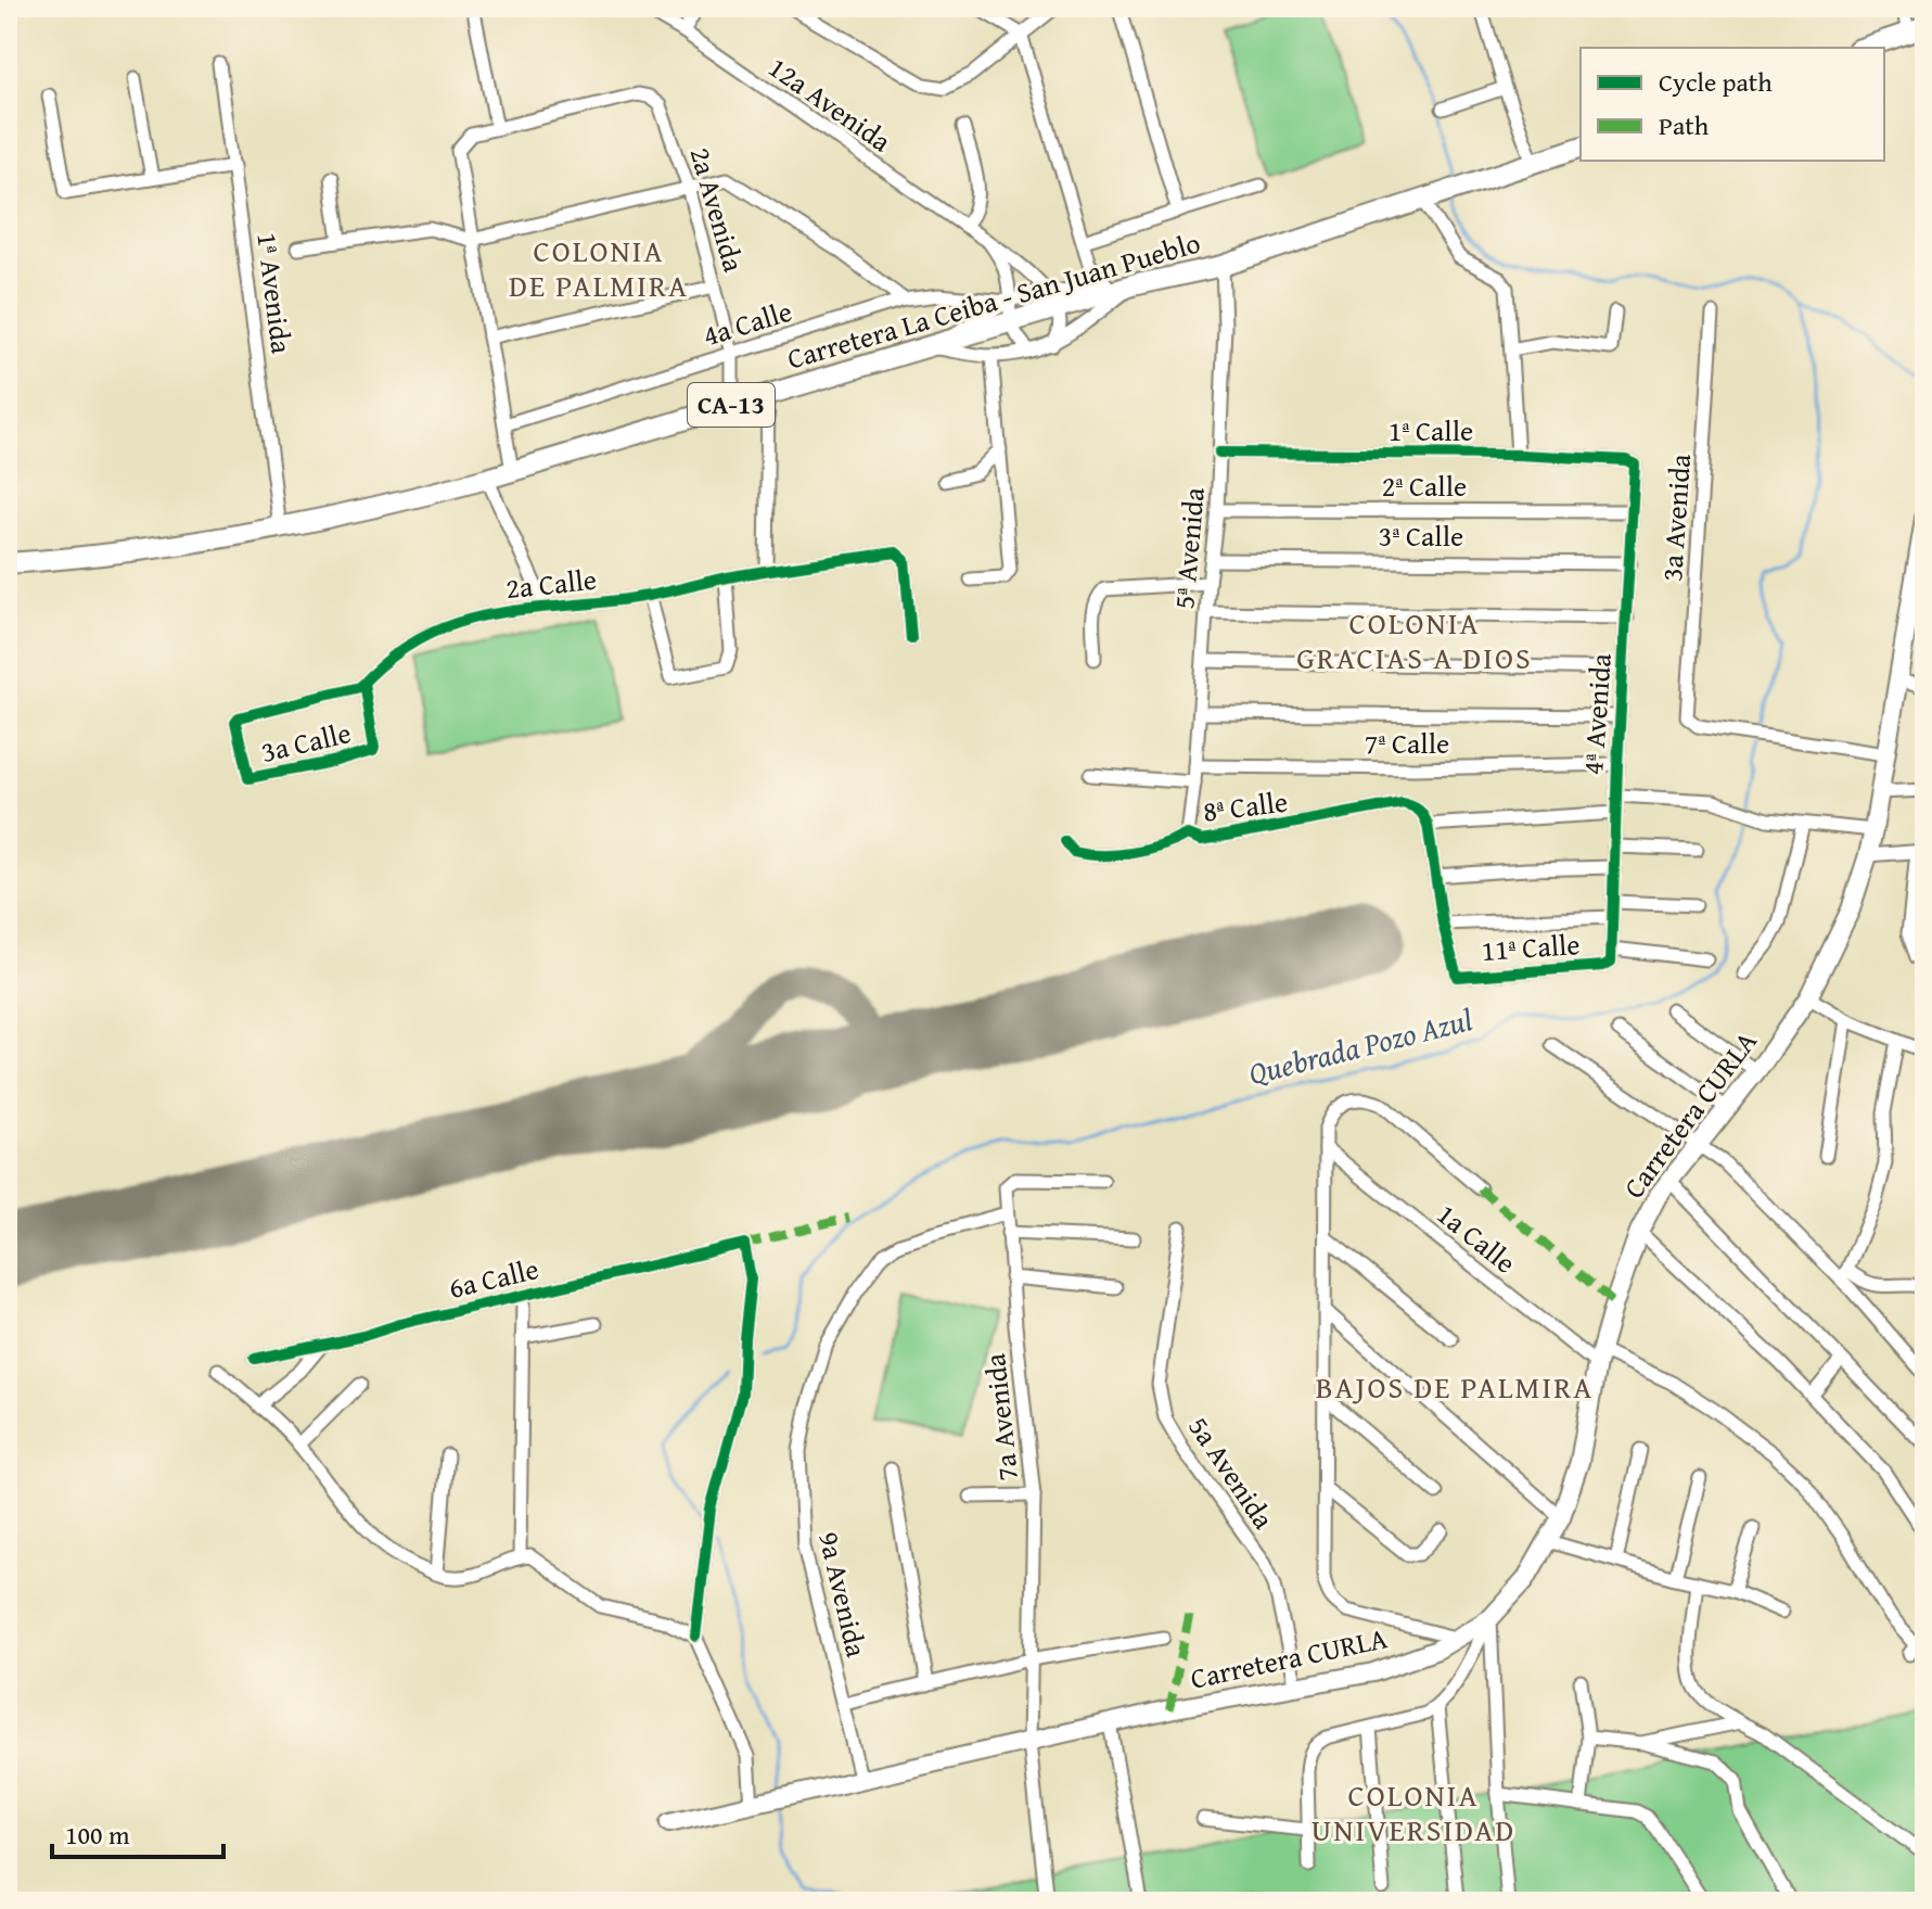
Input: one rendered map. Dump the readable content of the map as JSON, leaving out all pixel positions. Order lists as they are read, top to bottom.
{
  "streets": {
    "main road": ["Carretera La Ceiba - San Juan Pueblo", "CA-13", "Carretera CURLA"],
    "street": [
      "12a Avenida",
      "2a Avenida",
      "1ª Avenida",
      "4a Calle",
      "1ª Calle",
      "2ª Calle",
      "3a Avenida",
      "3ª Calle",
      "5ª Avenida",
      "2a Calle",
      "4ª Avenida",
      "3a Calle",
      "7ª Calle",
      "8ª Calle",
      "11ª Calle",
      "1a Calle",
      "6a Calle",
      "7a Avenida",
      "5a Avenida",
      "9a Avenida"
    ]
  },
  "crossings": [
    ["12a Avenida", "Carretera La Ceiba - San Juan Pueblo"],
    ["2a Avenida", "Carretera La Ceiba - San Juan Pueblo"],
    ["2a Avenida", "4a Calle"],
    ["1ª Avenida", "Carretera La Ceiba - San Juan Pueblo"],
    ["Carretera La Ceiba - San Juan Pueblo", "4a Calle"],
    ["Carretera La Ceiba - San Juan Pueblo", "5ª Avenida"],
    ["1ª Calle", "5ª Avenida"],
    ["1ª Calle", "4ª Avenida"],
    ["2ª Calle", "5ª Avenida"],
    ["2ª Calle", "4ª Avenida"],
    ["3a Avenida", "Carretera CURLA"],
    ["3ª Calle", "5ª Avenida"],
    ["3ª Calle", "4ª Avenida"],
    ["5ª Avenida", "7ª Calle"],
    ["5ª Avenida", "8ª Calle"],
    ["2a Calle", "3a Calle"],
    ["4ª Avenida", "7ª Calle"],
    ["4ª Avenida", "11ª Calle"],
    ["Carretera CURLA", "1a Calle"],
    ["Carretera CURLA", "7a Avenida"],
    ["Carretera CURLA", "5a Avenida"],
    ["Carretera CURLA", "9a Avenida"],
    ["7a Avenida", "9a Avenida"]
  ],
  "districts": [
    "COLONIA DE PALMIRA",
    "COLONIA GRACIAS A DIOS",
    "BAJOS DE PALMIRA",
    "COLONIA UNIVERSIDAD"
  ],
  "water": ["Quebrada Pozo Azul"],
  "legend": ["Cycle path", "Path"],
  "scale_bar": "100 m"
}
